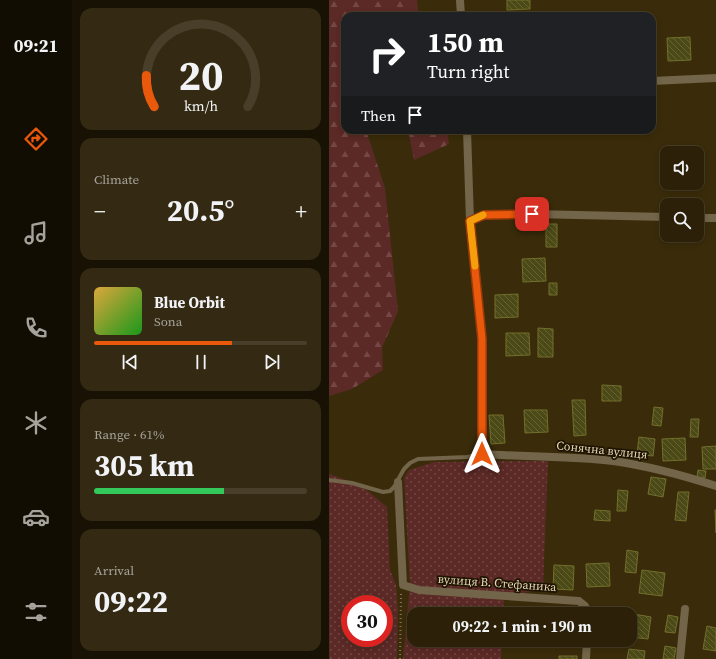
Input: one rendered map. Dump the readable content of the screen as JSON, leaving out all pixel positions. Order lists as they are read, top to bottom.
{
  "streets": {
    "street": ["Сонячна вулиця", "вулиця В. Стефаника"]
  },
  "page": {
    "tabs": "09:21",
    "turn": ["150 m", "Turn right"],
    "then": "Then",
    "tile": [
      "Climate",
      ["Range · 61%", "305 km"],
      ["Arrival", "09:22"]
    ],
    "heat": ["−", "20.5°", "+"],
    "song": ["Blue Orbit", "Sona"],
    "limit": "30",
    "trip": "09:22 · 1 min · 190 m",
    "gauge": ["20", "km/h"]
  }
}
